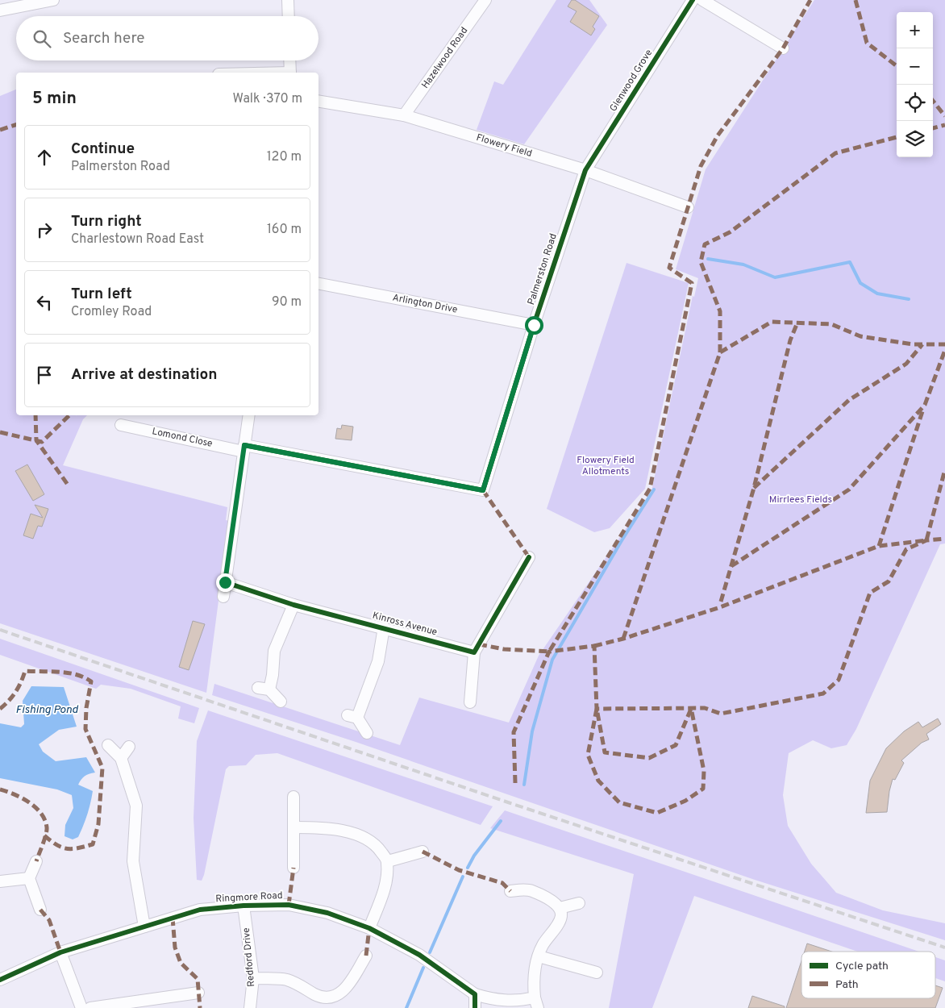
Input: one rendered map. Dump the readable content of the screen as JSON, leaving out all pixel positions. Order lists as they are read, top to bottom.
{
  "streets": {
    "street": [
      "Hazelwood Road",
      "Glenwood Grove",
      "Flowery Field",
      "Palmerston Road",
      "Arlington Drive",
      "Lomond Close",
      "Kinross Avenue",
      "Ringmore Road",
      "Redford Drive"
    ]
  },
  "crossings": [
    ["Hazelwood Road", "Flowery Field"],
    ["Glenwood Grove", "Flowery Field"],
    ["Glenwood Grove", "Palmerston Road"],
    ["Flowery Field", "Palmerston Road"],
    ["Palmerston Road", "Arlington Drive"],
    ["Palmerston Road", "Lomond Close"],
    ["Ringmore Road", "Redford Drive"]
  ],
  "water": ["Fishing Pond"],
  "parks": ["Flowery Field Allotments", "Mirrlees Fields"],
  "legend": ["Cycle path", "Path"],
  "page": {
    "map_buttons": ["+", "−"],
    "search": "Search here",
    "heading": ["5 min", "Walk · 370 m"],
    "list": [
      ["Continue", "Palmerston Road", "120 m"],
      ["Turn right", "Charlestown Road East", "160 m"],
      ["Turn left", "Cromley Road", "90 m"],
      "Arrive at destination"
    ]
  }
}
